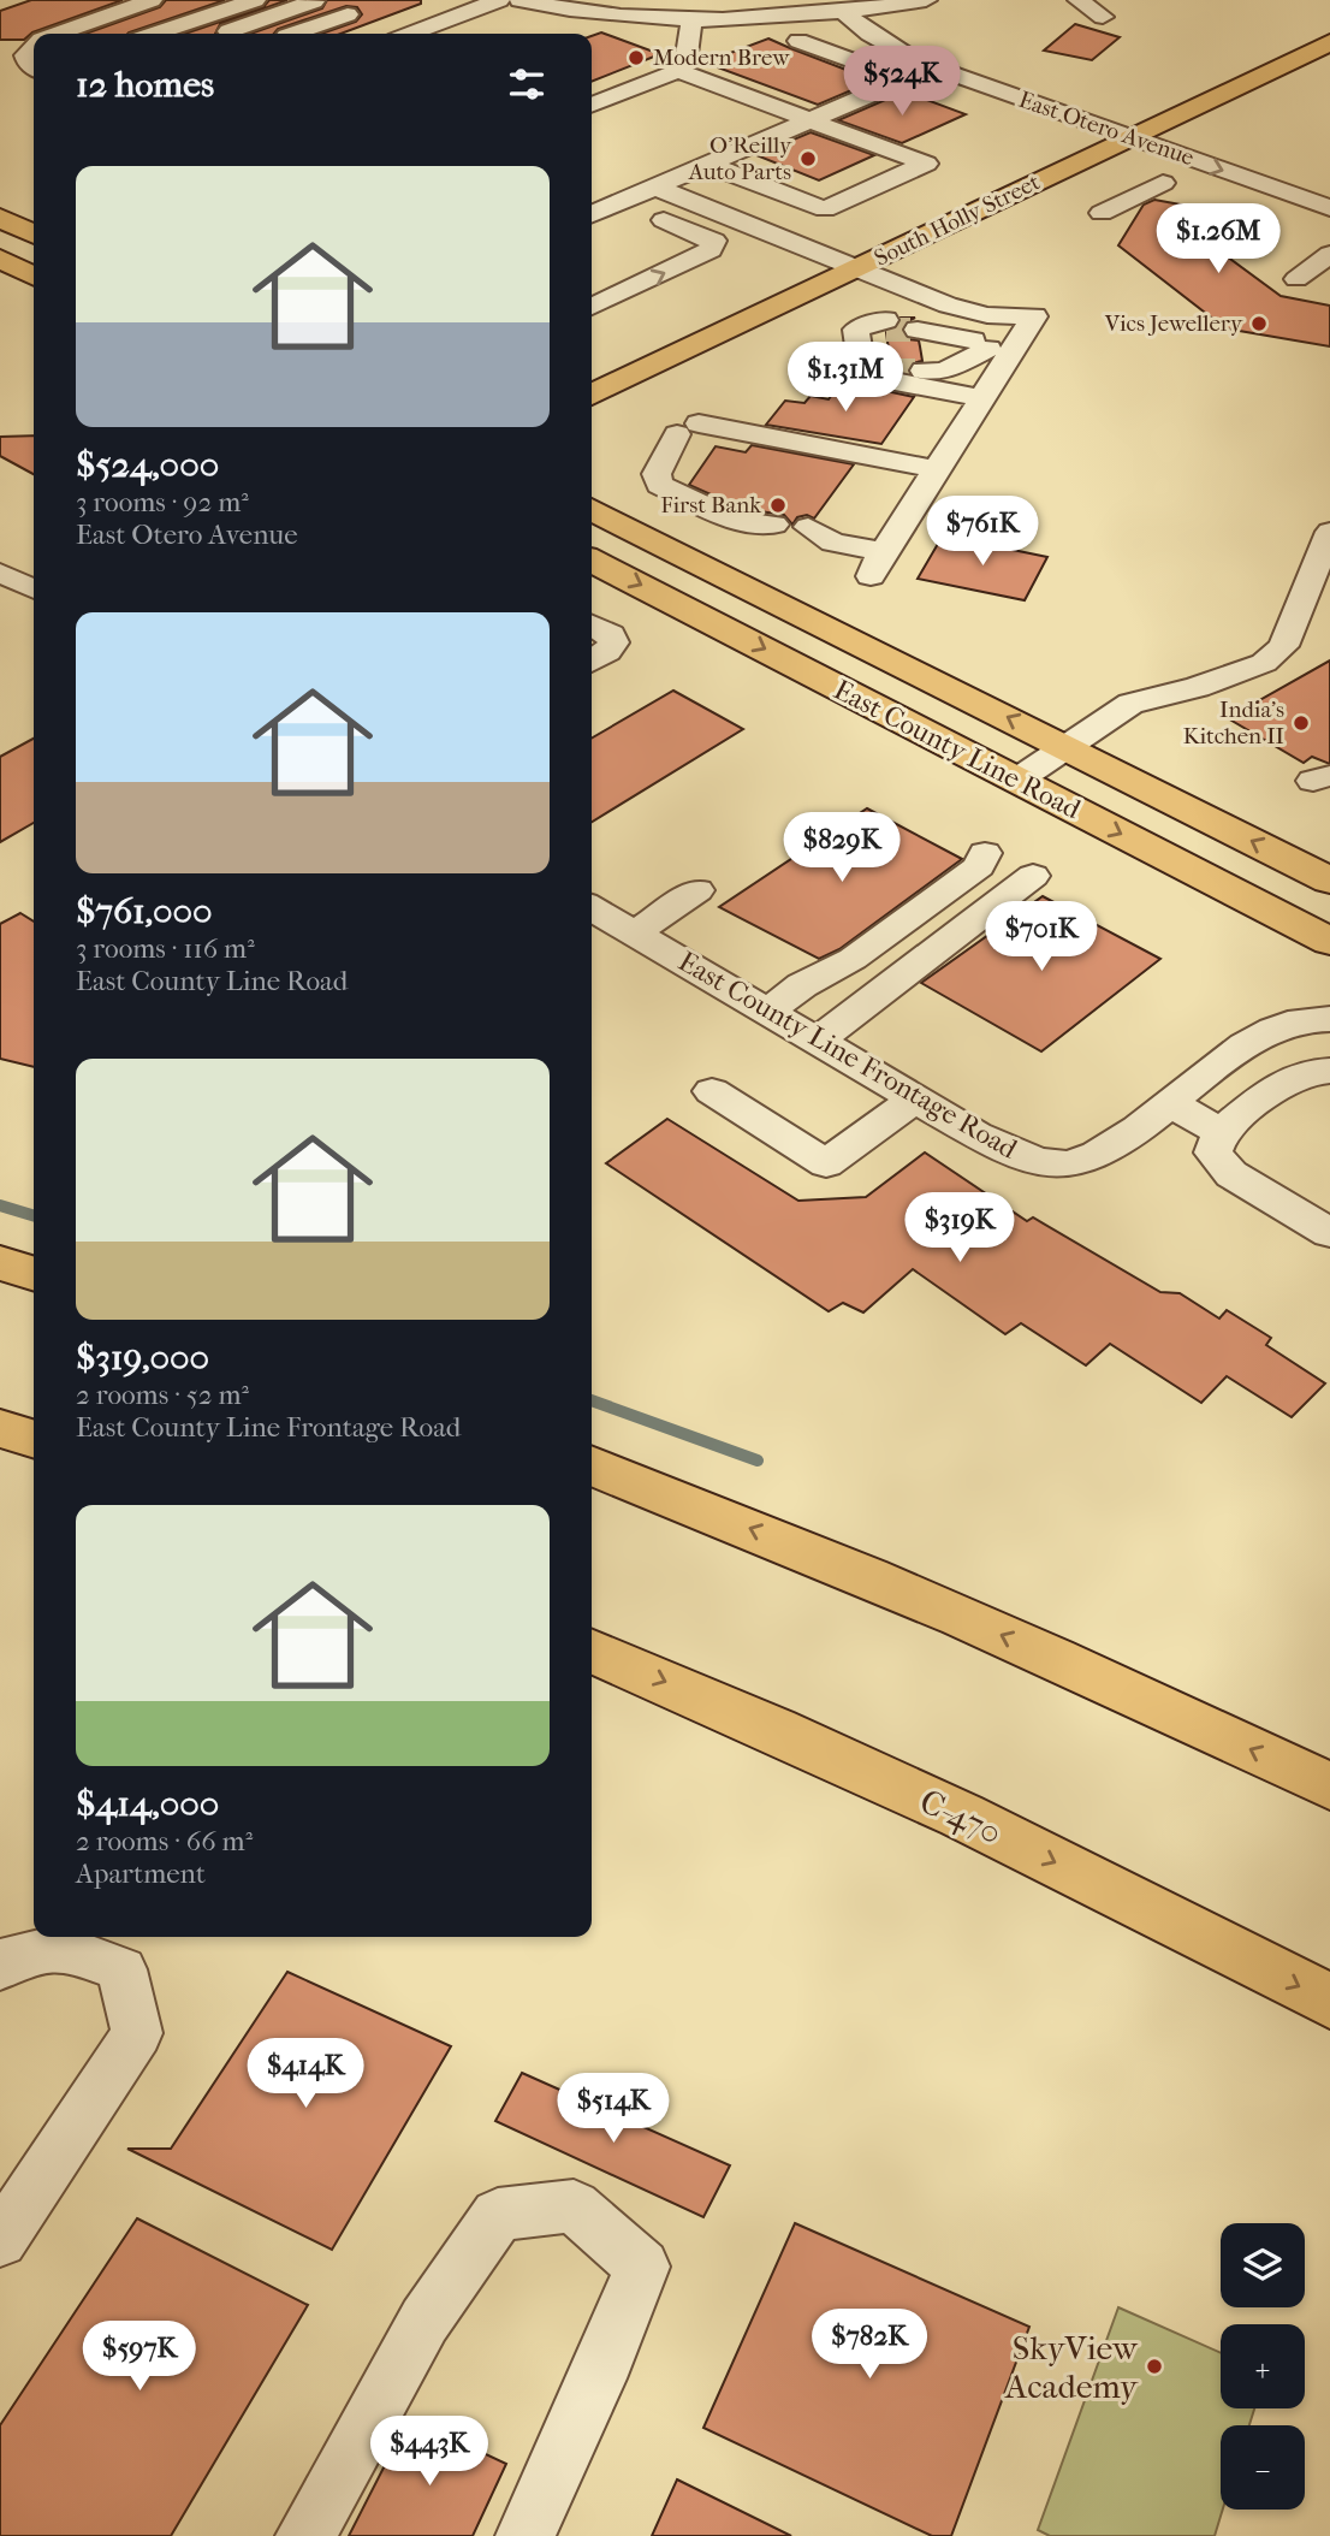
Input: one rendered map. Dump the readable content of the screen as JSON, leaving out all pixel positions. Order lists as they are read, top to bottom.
{
  "streets": {
    "main road": ["South Holly Street", "East County Line Road", "C-470"],
    "street": ["East Otero Avenue", "East County Line Frontage Road"]
  },
  "crossings": [
    ["East Otero Avenue", "South Holly Street"]
  ],
  "places": [
    "Modern Brew",
    "O'Reilly Auto Parts",
    "Vics Jewellery",
    "First Bank",
    "India's Kitchen II",
    "SkyView Academy"
  ],
  "page": {
    "heading": "12 homes",
    "price": [
      "$524K",
      "$1.26M",
      "$1.31M",
      "$761K",
      "$829K",
      "$701K",
      "$319K",
      "$414K",
      "$514K",
      "$782K",
      "$597K",
      "$443K"
    ],
    "list": [
      {
        "name": "$524,000",
        "note": "3 rooms · 92 m² · East Otero Avenue"
      },
      {
        "name": "$761,000",
        "note": "3 rooms · 116 m² · East County Line Road"
      },
      {
        "name": "$319,000",
        "note": "2 rooms · 52 m² · East County Line Frontage Road"
      },
      {
        "name": "$414,000",
        "note": "2 rooms · 66 m² · Apartment"
      }
    ],
    "map_buttons": ["+", "−"]
  }
}
